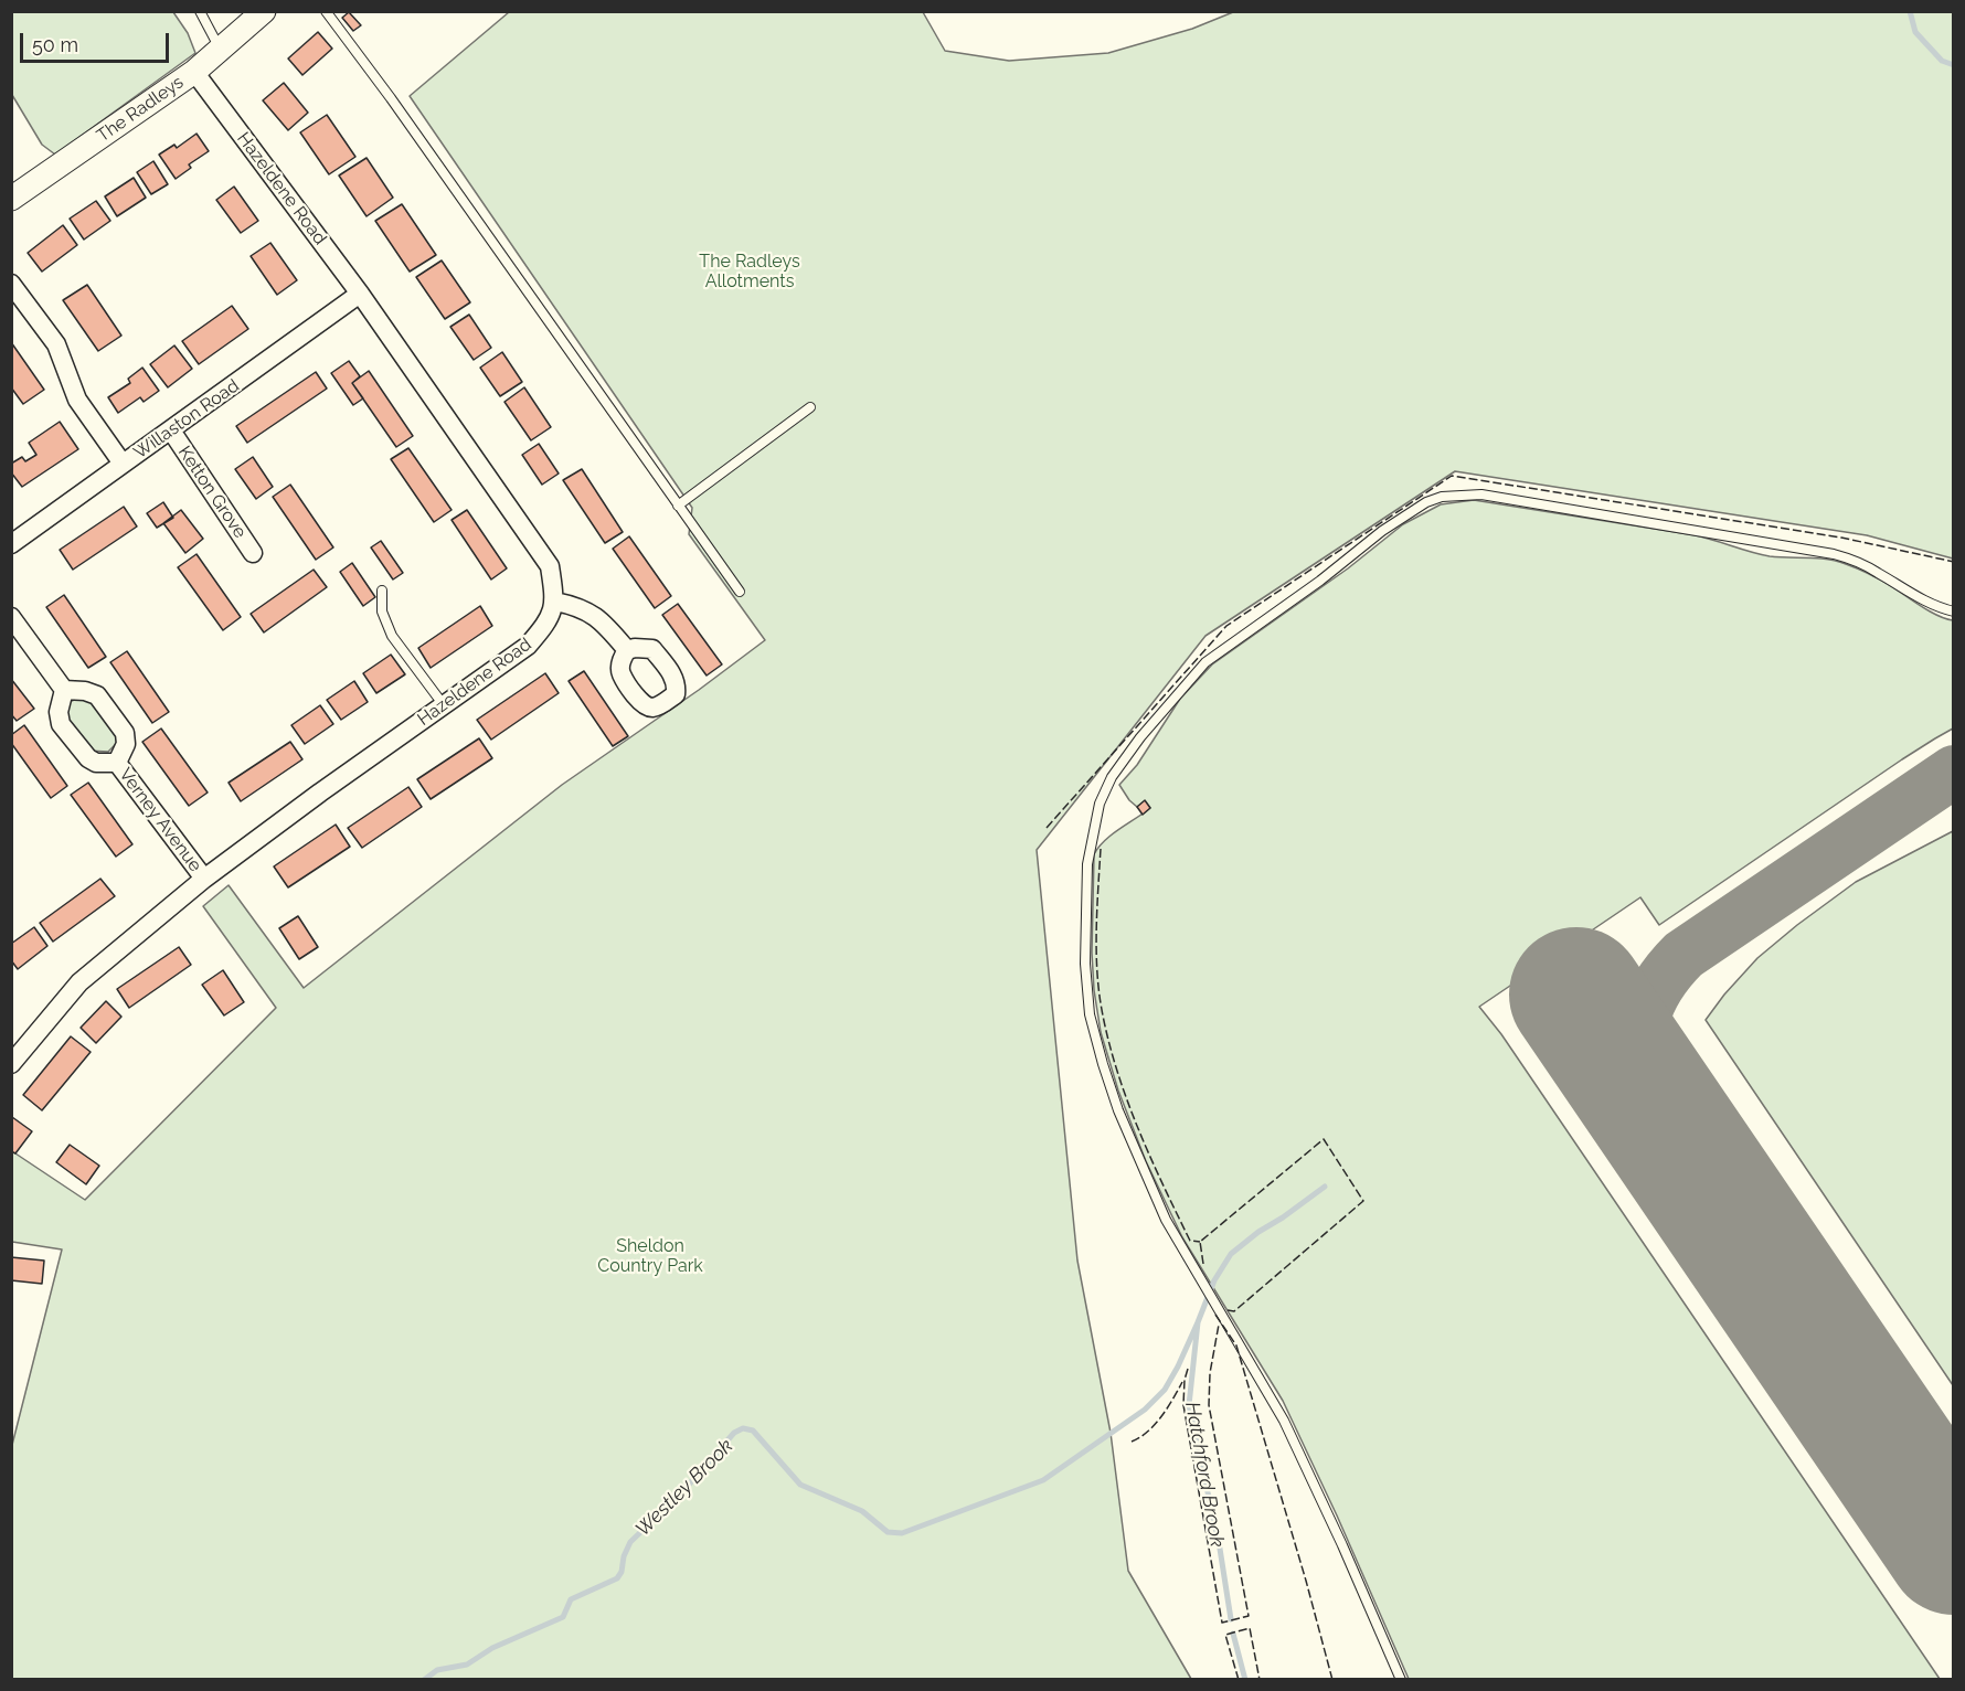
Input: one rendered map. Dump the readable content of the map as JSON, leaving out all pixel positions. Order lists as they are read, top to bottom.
{
  "streets": {
    "street": [
      "The Radleys",
      "Hazeldene Road",
      "Willaston Road",
      "Ketton Grove",
      "Verney Avenue"
    ]
  },
  "crossings": [
    ["The Radleys", "Hazeldene Road"],
    ["Hazeldene Road", "Willaston Road"],
    ["Hazeldene Road", "Verney Avenue"],
    ["Willaston Road", "Ketton Grove"]
  ],
  "water": ["Hatchford Brook", "Westley Brook"],
  "parks": ["The Radleys Allotments", "Sheldon Country Park"],
  "scale_bar": "50 m"
}
